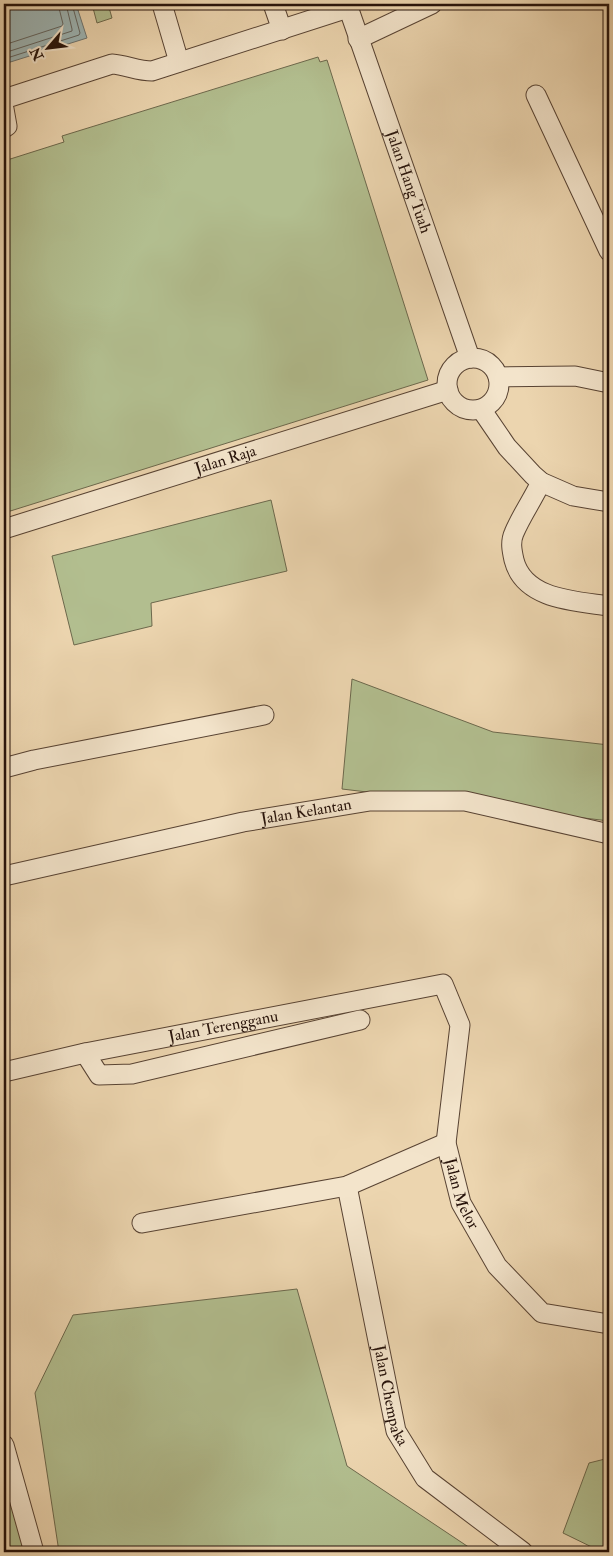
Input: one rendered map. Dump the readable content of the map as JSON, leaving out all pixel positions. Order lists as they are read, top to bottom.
{
  "streets": {
    "street": [
      "Jalan Hang Tuah",
      "Jalan Raja",
      "Jalan Kelantan",
      "Jalan Terengganu",
      "Jalan Melor",
      "Jalan Chempaka"
    ]
  },
  "crossings": [
    ["Jalan Hang Tuah", "Jalan Raja"],
    ["Jalan Terengganu", "Jalan Melor"]
  ],
  "north": "bottom left"
}
